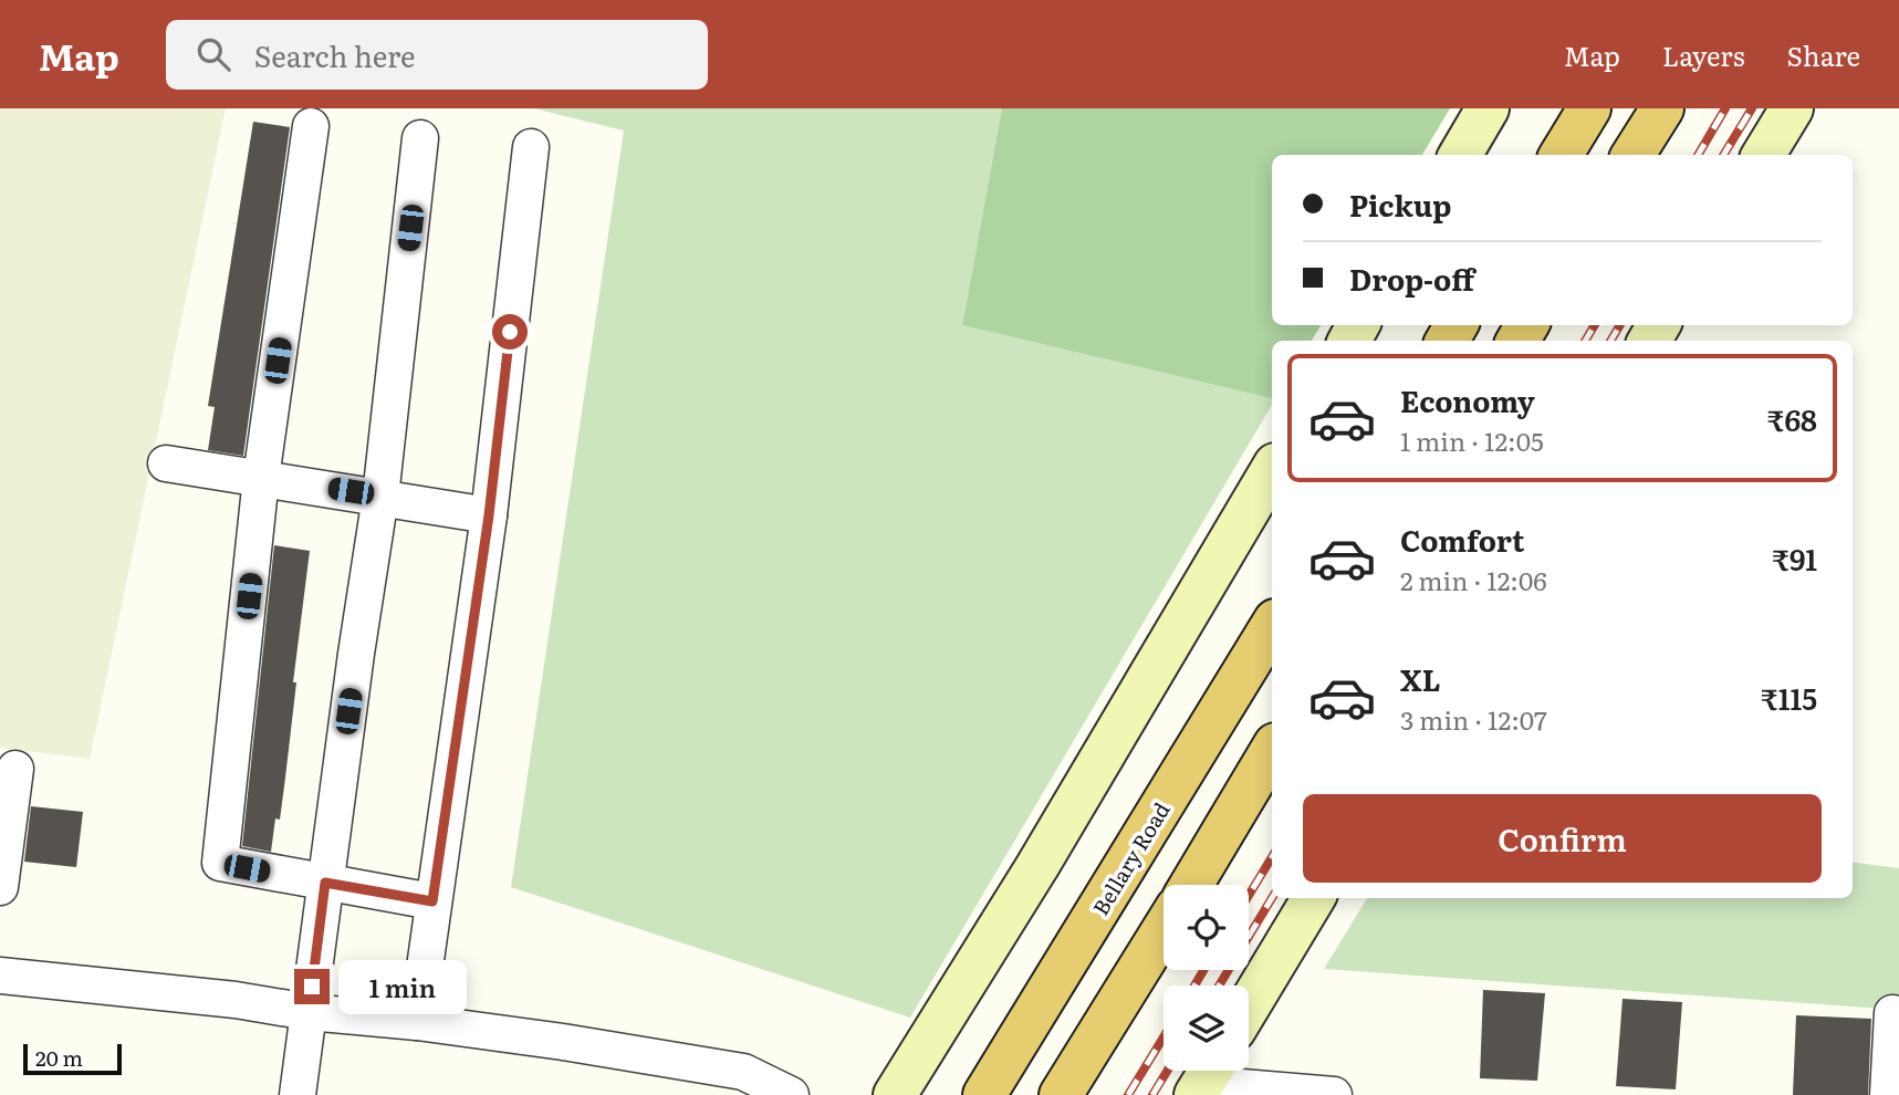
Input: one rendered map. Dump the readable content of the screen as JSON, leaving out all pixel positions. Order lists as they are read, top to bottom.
{
  "streets": {
    "highway": ["Bellary Road"]
  },
  "scale_bar": "20 m",
  "page": {
    "header": "Map",
    "search": "Search here",
    "nav": ["Map", "Layers", "Share"],
    "banner": ["Pickup", "Drop-off"],
    "list": [
      {
        "name": "Economy",
        "note": "1 min · 12:05",
        "value": "₹68"
      },
      {
        "name": "Comfort",
        "note": "2 min · 12:06",
        "value": "₹91"
      },
      {
        "name": "XL",
        "note": "3 min · 12:07",
        "value": "₹115"
      }
    ],
    "buttons": "Confirm",
    "bubble": "1 min",
    "scale": "20 m"
  }
}
